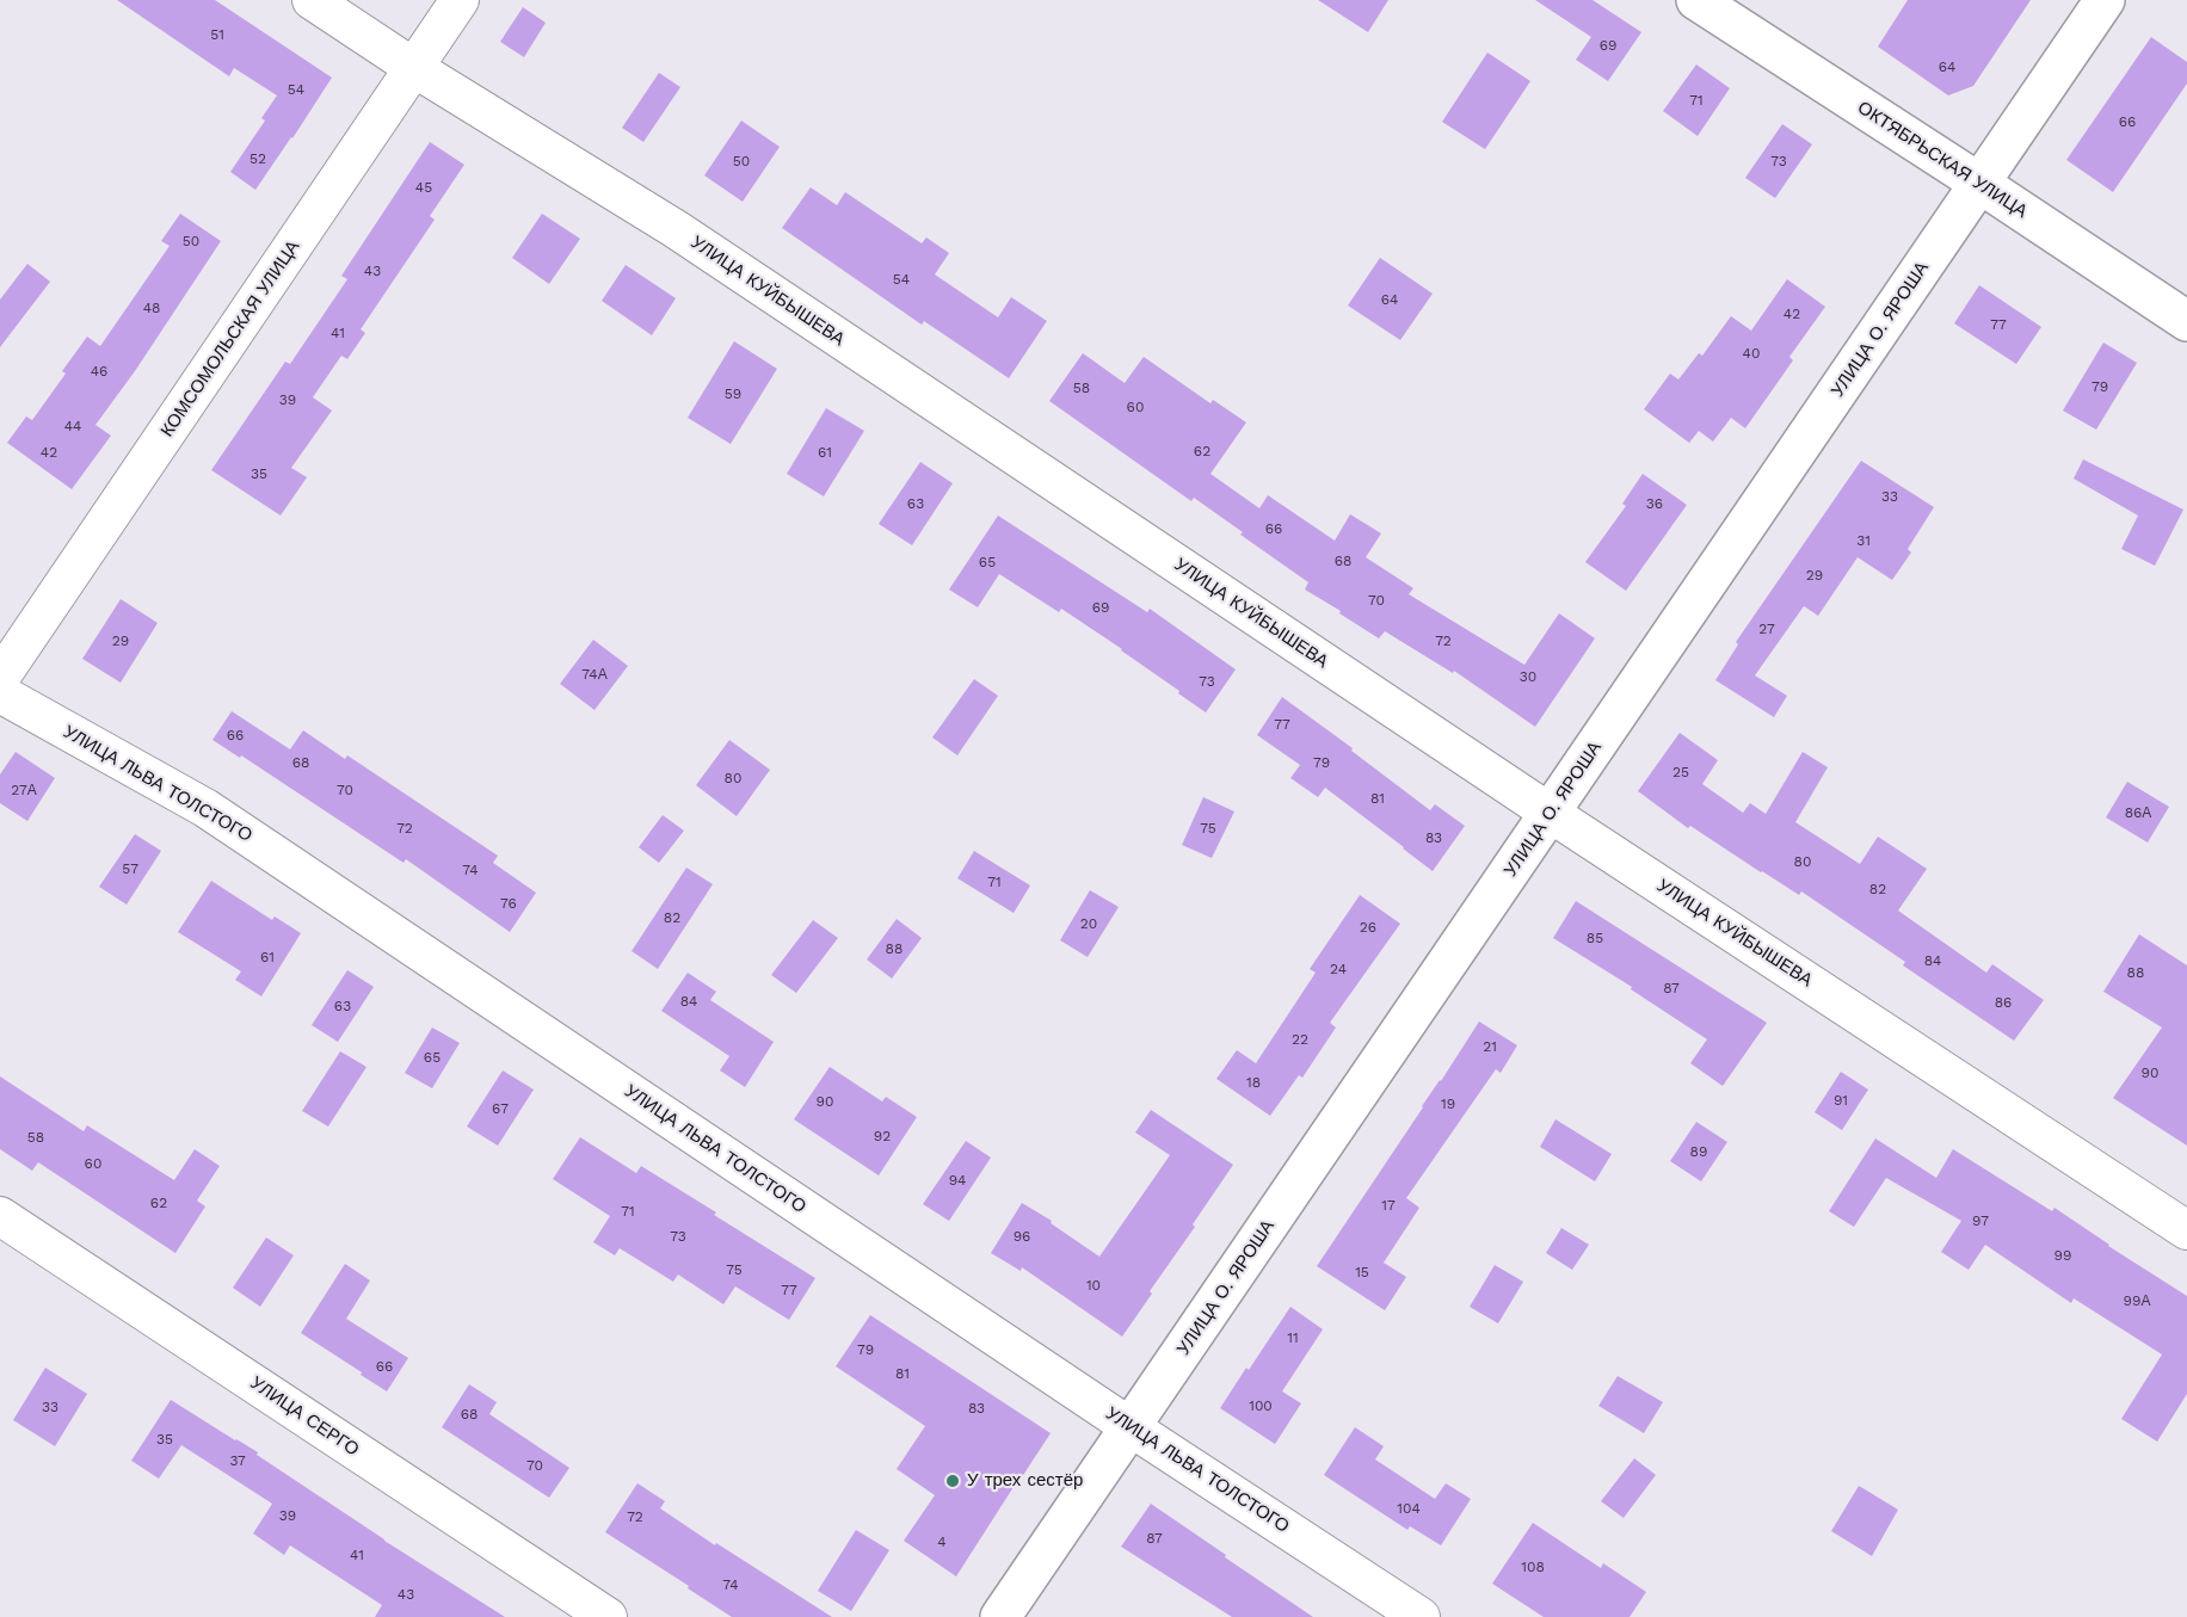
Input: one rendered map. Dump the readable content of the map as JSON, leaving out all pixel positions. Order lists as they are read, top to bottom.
{
  "streets": {
    "main road": ["ОКТЯБРЬСКАЯ УЛИЦА", "УЛИЦА О. ЯРОША"],
    "street": [
      "УЛИЦА КУЙБЫШЕВА",
      "КОМСОМОЛЬСКАЯ УЛИЦА",
      "УЛИЦА ЛЬВА ТОЛСТОГО",
      "УЛИЦА СЕРГО"
    ]
  },
  "crossings": [
    ["ОКТЯБРЬСКАЯ УЛИЦА", "УЛИЦА О. ЯРОША"],
    ["УЛИЦА КУЙБЫШЕВА", "УЛИЦА О. ЯРОША"],
    ["УЛИЦА КУЙБЫШЕВА", "КОМСОМОЛЬСКАЯ УЛИЦА"],
    ["УЛИЦА О. ЯРОША", "УЛИЦА ЛЬВА ТОЛСТОГО"]
  ],
  "places": ["У трех сестёр"],
  "house_numbers": [
    "51",
    "69",
    "64",
    "54",
    "71",
    "66",
    "52",
    "50",
    "73",
    "45",
    "50",
    "43",
    "54",
    "64",
    "48",
    "42",
    "77",
    "41",
    "40",
    "46",
    "79",
    "58",
    "59",
    "39",
    "60",
    "44",
    "62",
    "42",
    "61",
    "35",
    "33",
    "63",
    "36",
    "66",
    "31",
    "68",
    "65",
    "29",
    "70",
    "69",
    "27",
    "29",
    "72",
    "74А",
    "30",
    "73",
    "77",
    "66",
    "68",
    "79",
    "25",
    "80",
    "27А",
    "70",
    "81",
    "86А",
    "72",
    "75",
    "83",
    "80",
    "57",
    "74",
    "71",
    "82",
    "76",
    "82",
    "20",
    "26",
    "85",
    "88",
    "61",
    "84",
    "24",
    "88",
    "87",
    "84",
    "86",
    "63",
    "22",
    "21",
    "65",
    "90",
    "18",
    "91",
    "90",
    "19",
    "67",
    "92",
    "58",
    "89",
    "60",
    "94",
    "62",
    "17",
    "71",
    "97",
    "73",
    "96",
    "99",
    "75",
    "15",
    "10",
    "77",
    "99А",
    "11",
    "79",
    "66",
    "81",
    "100",
    "33",
    "83",
    "68",
    "35",
    "37",
    "70",
    "104",
    "39",
    "72",
    "87",
    "4",
    "41",
    "108",
    "74",
    "43"
  ]
}
